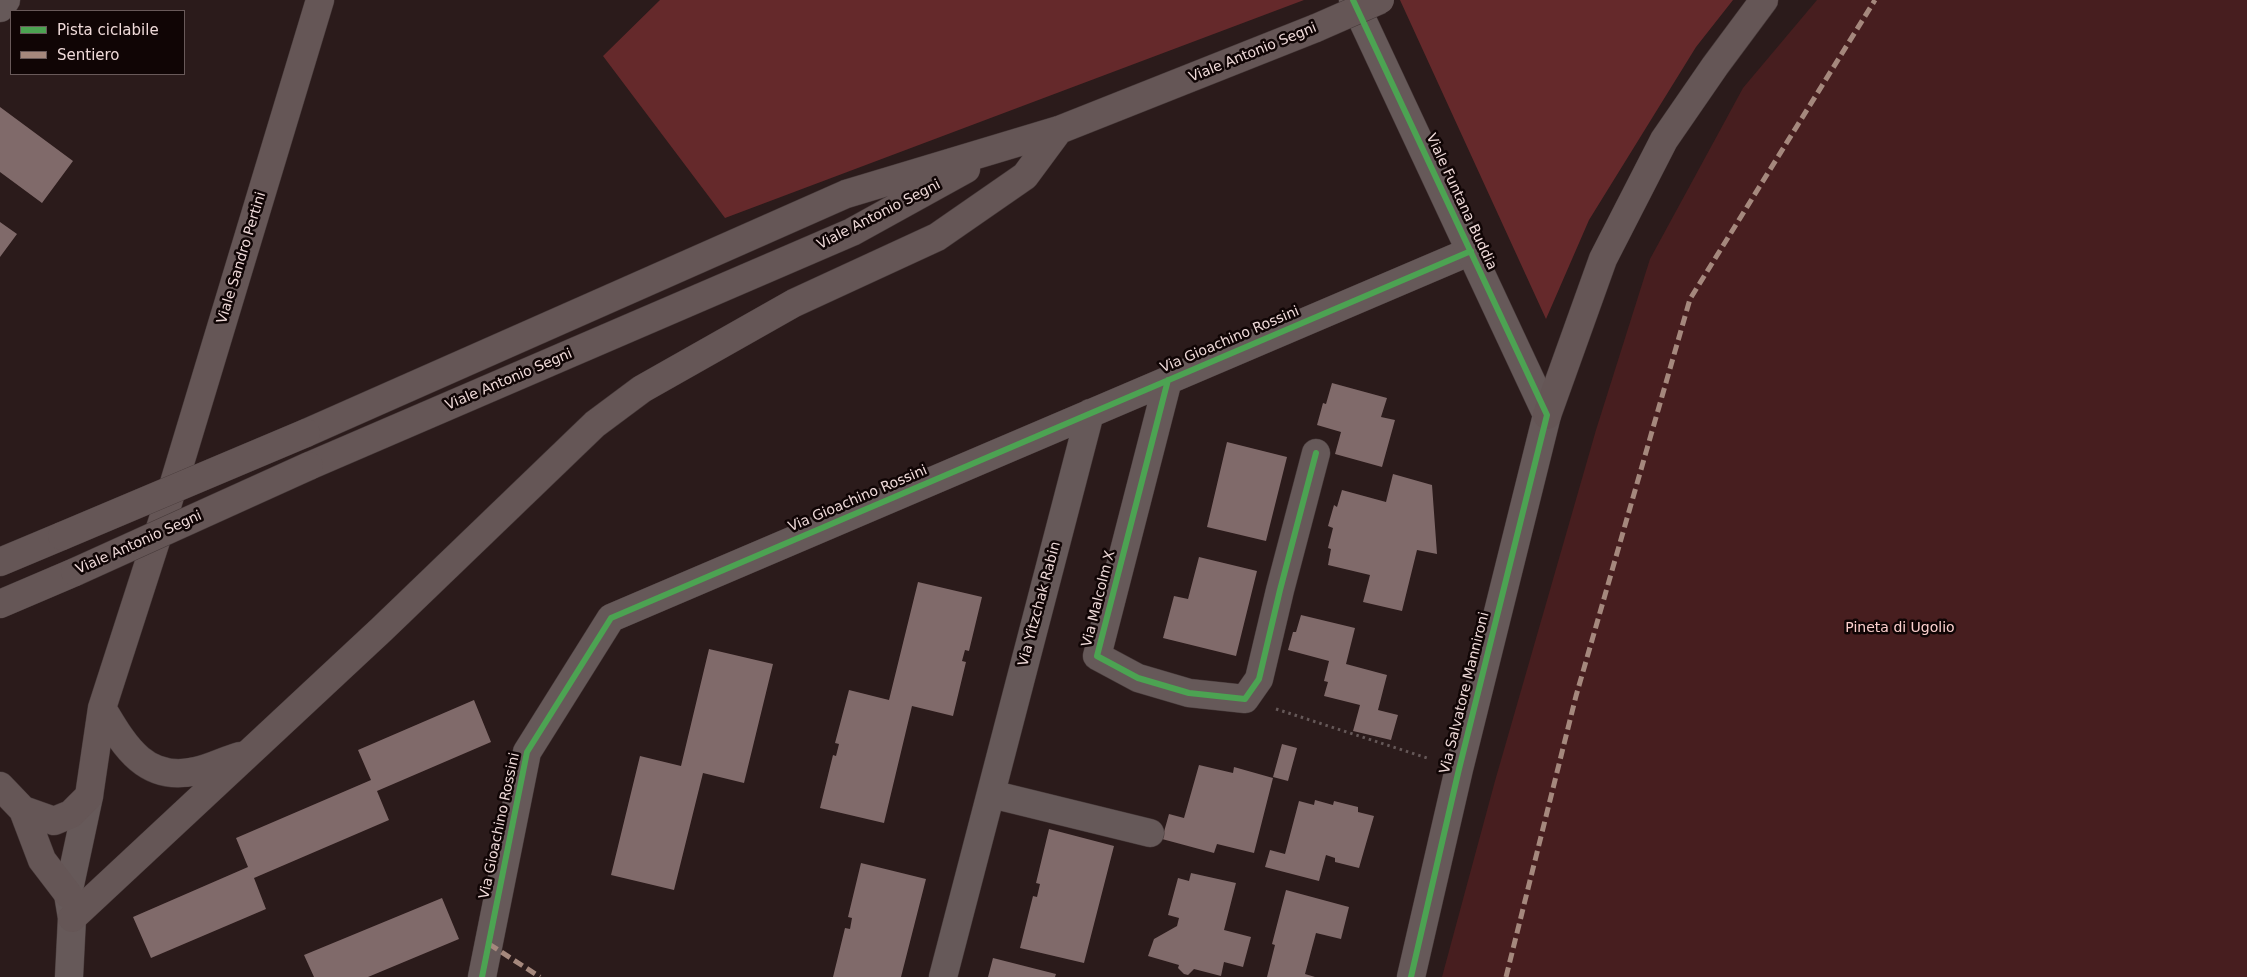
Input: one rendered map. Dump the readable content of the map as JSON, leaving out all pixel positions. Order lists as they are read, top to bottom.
{
  "streets": {
    "main road": ["Viale Antonio Segni", "Viale Sandro Pertini"],
    "street": [
      "Viale Funtana Buddia",
      "Via Gioachino Rossini",
      "Via Malcolm X",
      "Via Yitzchak Rabin",
      "Via Salvatore Mannironi"
    ]
  },
  "crossings": [
    ["Viale Funtana Buddia", "Via Gioachino Rossini"],
    ["Viale Funtana Buddia", "Via Salvatore Mannironi"],
    ["Via Gioachino Rossini", "Via Malcolm X"],
    ["Via Gioachino Rossini", "Via Yitzchak Rabin"]
  ],
  "parks": ["Pineta di Ugolio"],
  "legend": ["Pista ciclabile", "Sentiero"]
}
